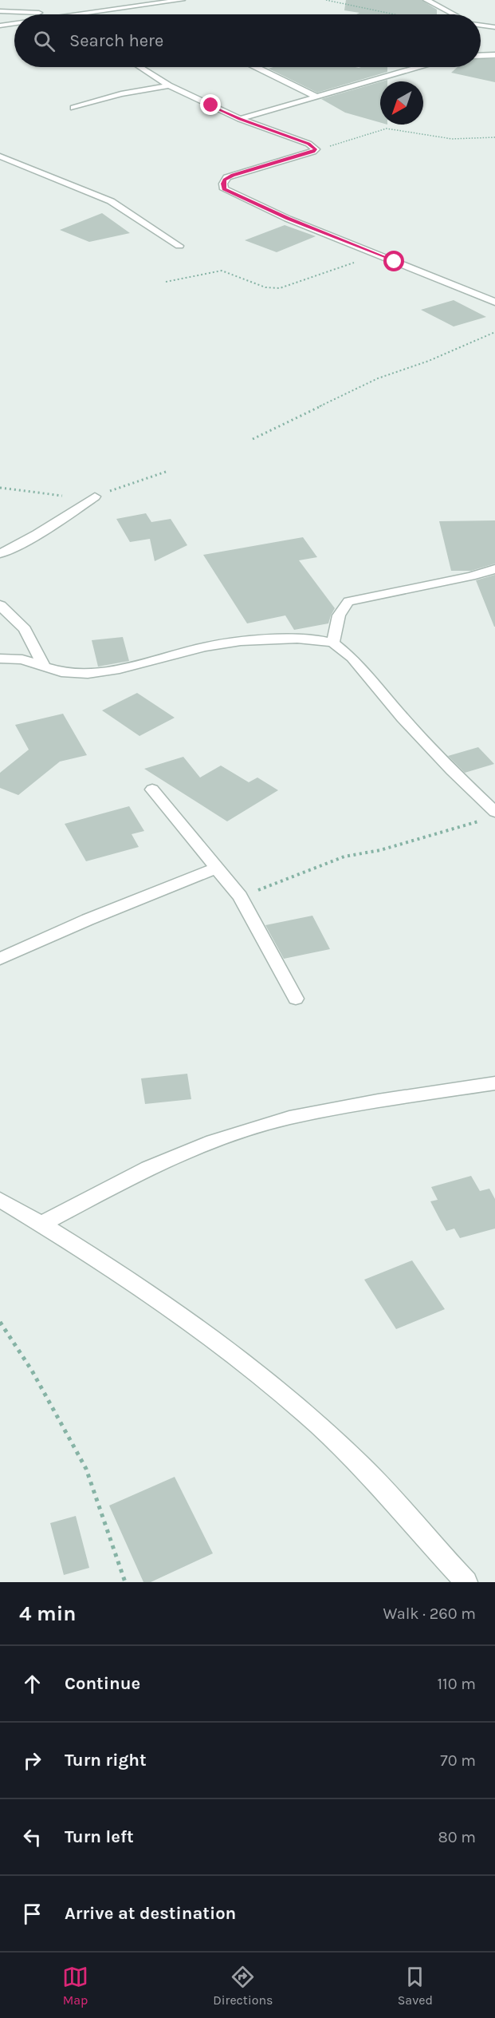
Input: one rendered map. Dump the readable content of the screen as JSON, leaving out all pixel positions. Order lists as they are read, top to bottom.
{
  "north": "bottom left",
  "page": {
    "search": "Search here",
    "heading": ["4 min", "Walk · 260 m"],
    "list": [
      ["Continue", "110 m"],
      ["Turn right", "70 m"],
      ["Turn left", "80 m"],
      "Arrive at destination"
    ],
    "nav": ["Map", "Directions", "Saved"]
  }
}
